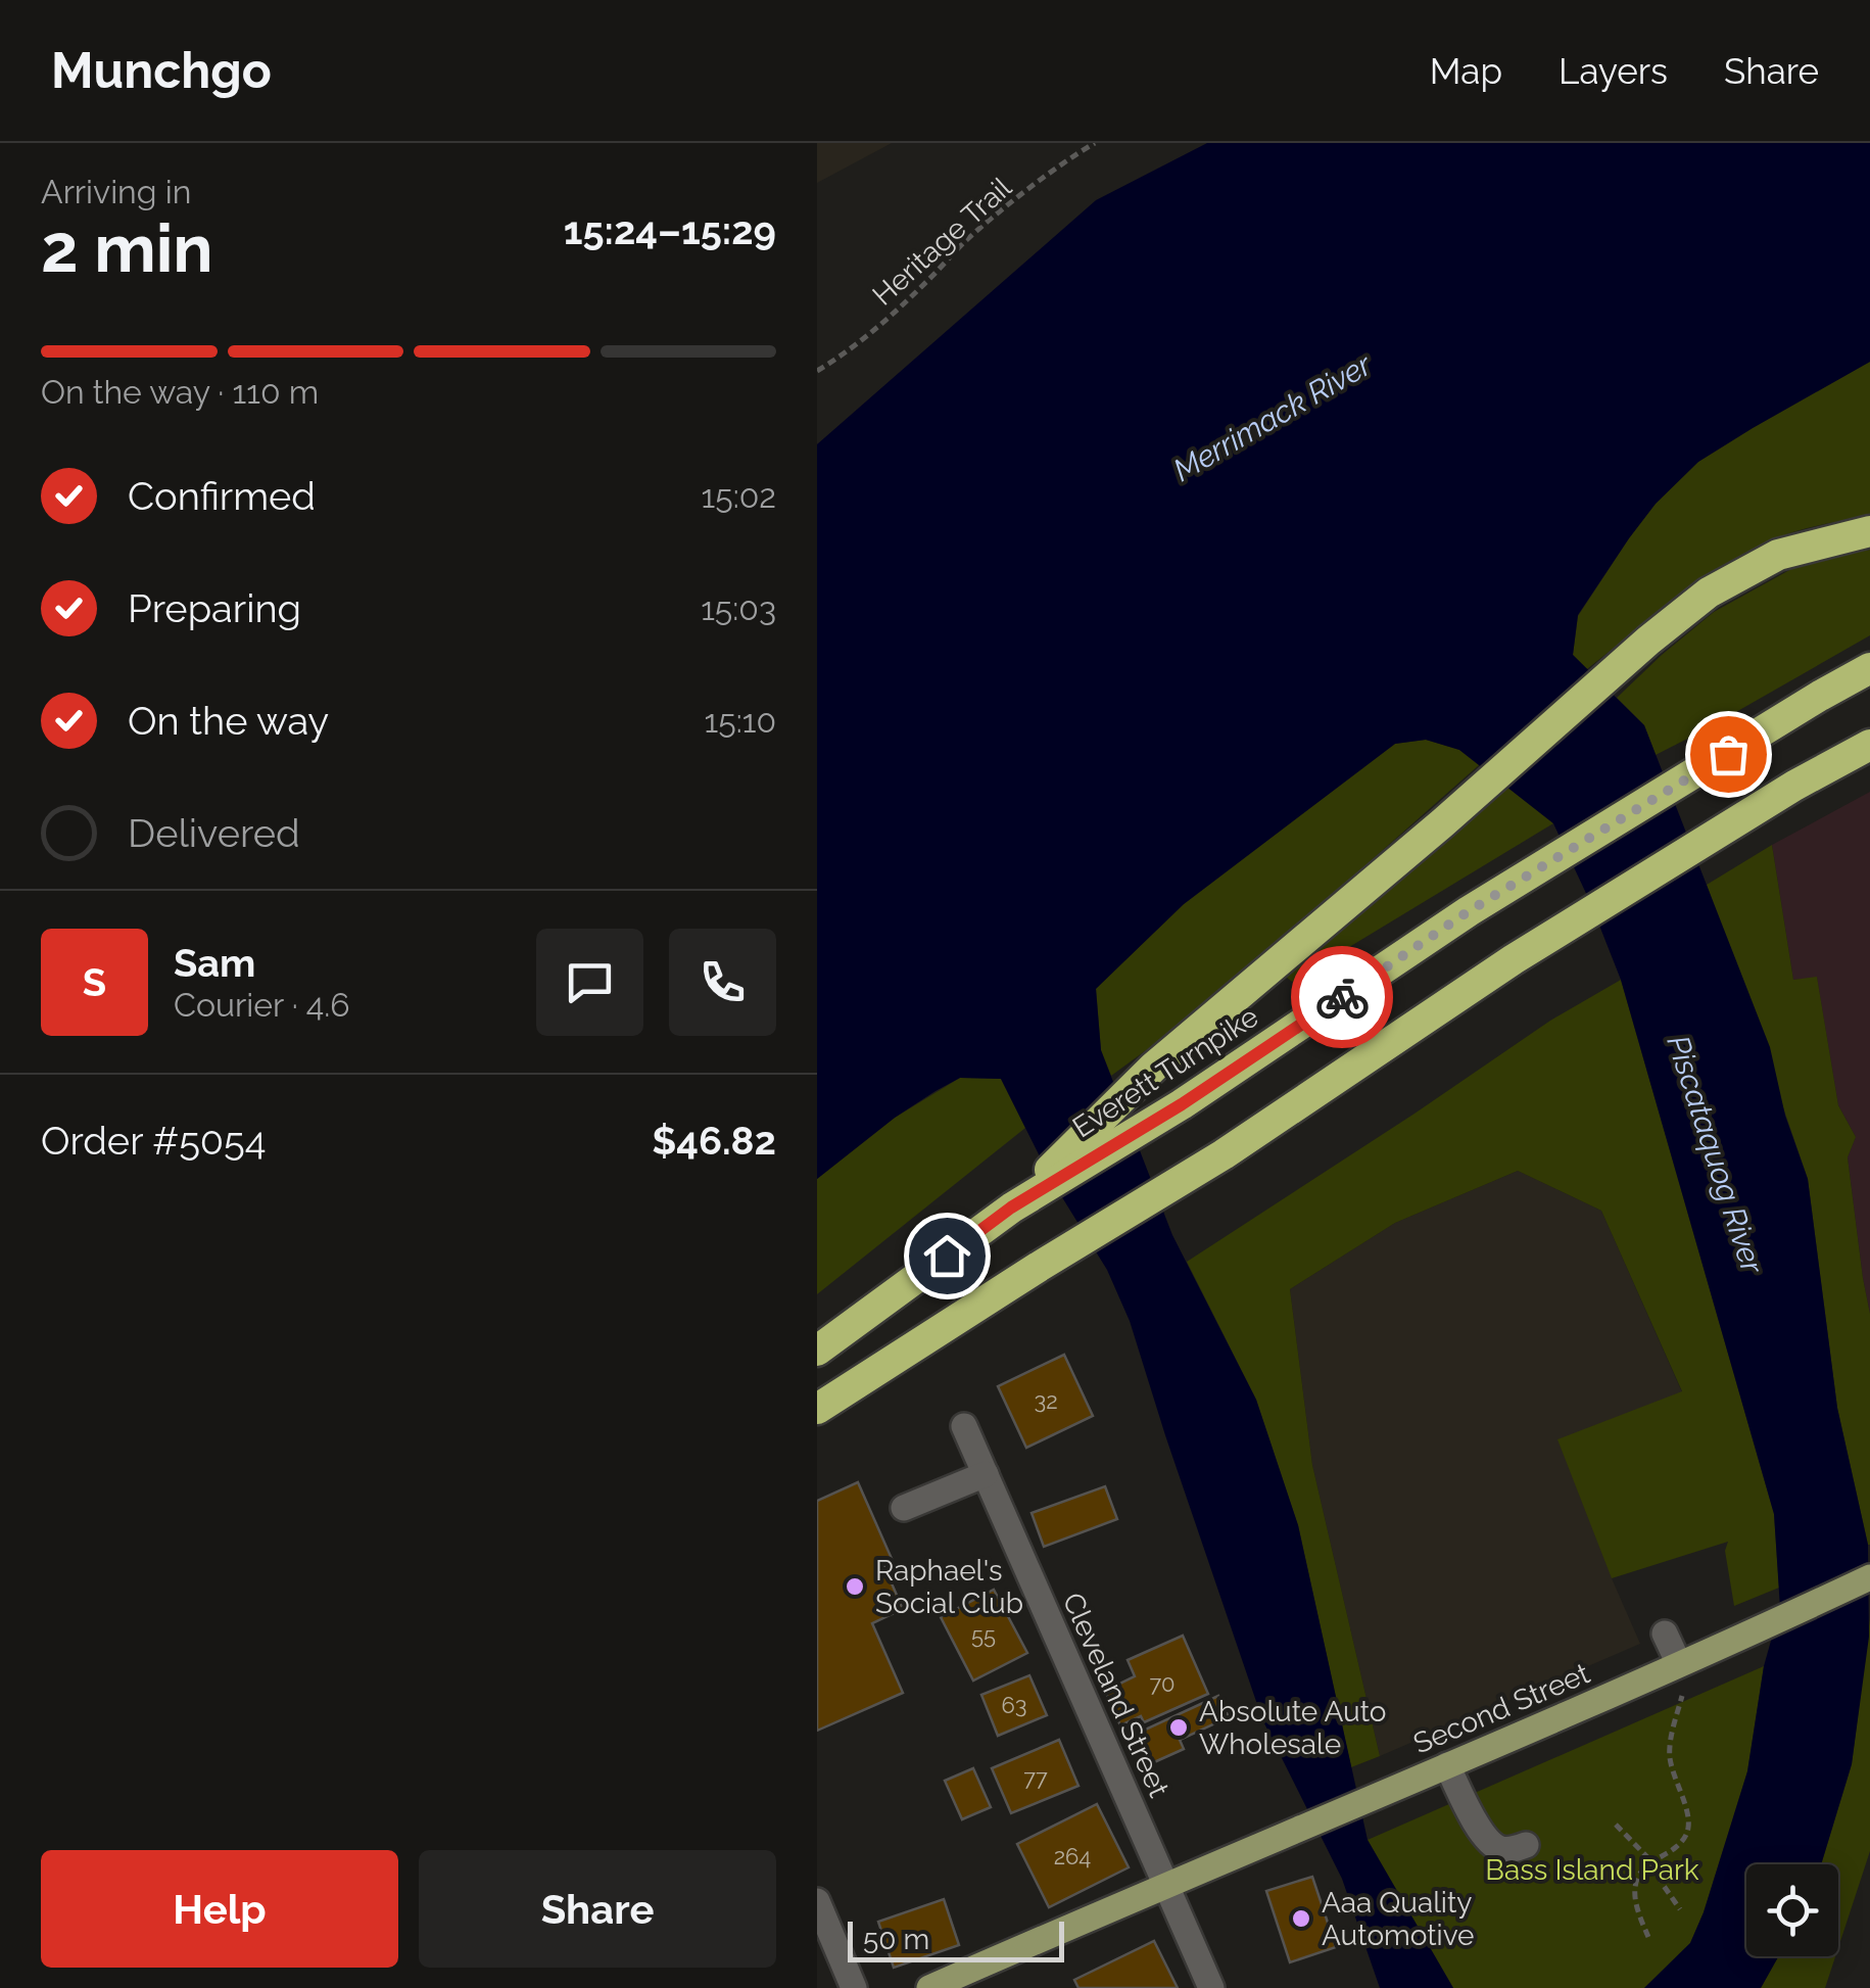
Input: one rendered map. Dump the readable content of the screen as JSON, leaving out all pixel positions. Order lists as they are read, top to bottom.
{
  "streets": {
    "highway": ["Everett Turnpike"],
    "main road": ["Second Street"],
    "street": ["Cleveland Street"],
    "path": ["Heritage Trail"]
  },
  "crossings": [
    ["Cleveland Street", "Second Street"]
  ],
  "water": ["Merrimack River", "Piscataquog River"],
  "parks": ["Bass Island Park"],
  "places": ["Raphael's Social Club", "Absolute Auto Wholesale", "Aaa Quality Automotive"],
  "house_numbers": [
    "32",
    "55",
    "70",
    "63",
    "77",
    "264"
  ],
  "scale_bar": "50 m",
  "page": {
    "header": "Munchgo",
    "nav": ["Map", "Layers", "Share"],
    "heading": ["2 min", "Arriving in", "15:24–15:29"],
    "panel": [
      "Sam",
      "Courier · 4.6",
      "Order #5054",
      "$46.82"
    ],
    "bar": "On the way · 110 m",
    "list": [
      ["Confirmed", "15:02"],
      ["Preparing", "15:03"],
      ["On the way", "15:10"],
      "Delivered"
    ],
    "round": "S",
    "buttons": ["Help", "Share"],
    "scale": "50 m"
  }
}
